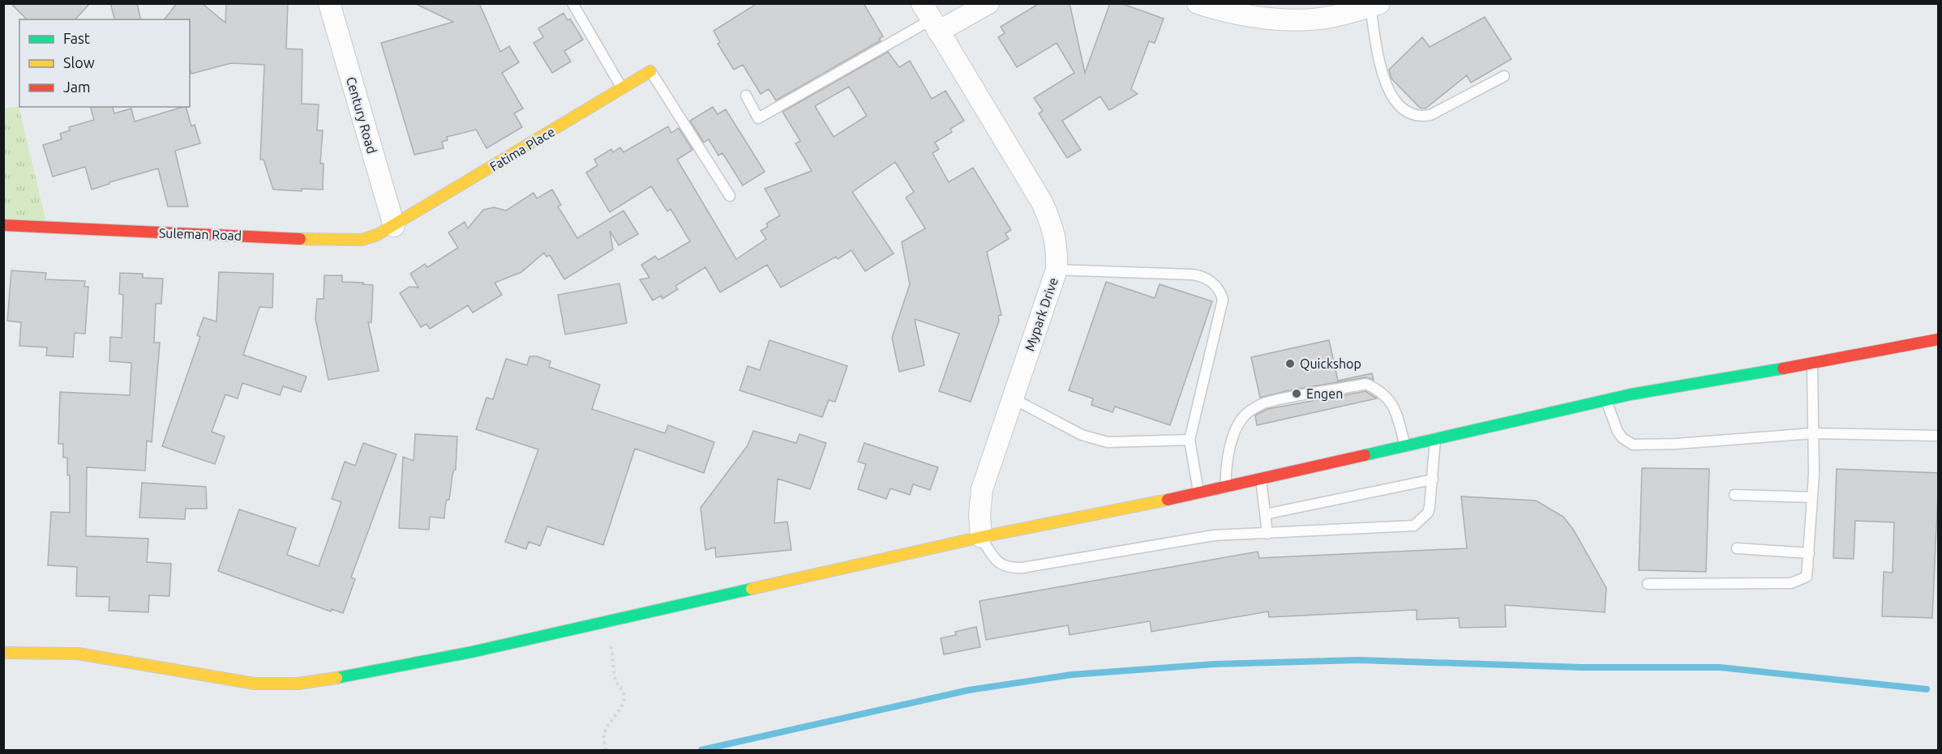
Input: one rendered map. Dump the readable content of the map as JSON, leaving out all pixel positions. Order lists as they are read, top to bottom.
{
  "streets": {
    "street": [
      "Century Road",
      "Fatima Place",
      "Suleman Road",
      "Mypark Drive"
    ]
  },
  "crossings": [
    ["Century Road", "Fatima Place"],
    ["Century Road", "Suleman Road"],
    ["Fatima Place", "Suleman Road"]
  ],
  "places": ["Quickshop", "Engen"],
  "legend": ["Fast", "Slow", "Jam"]
}
